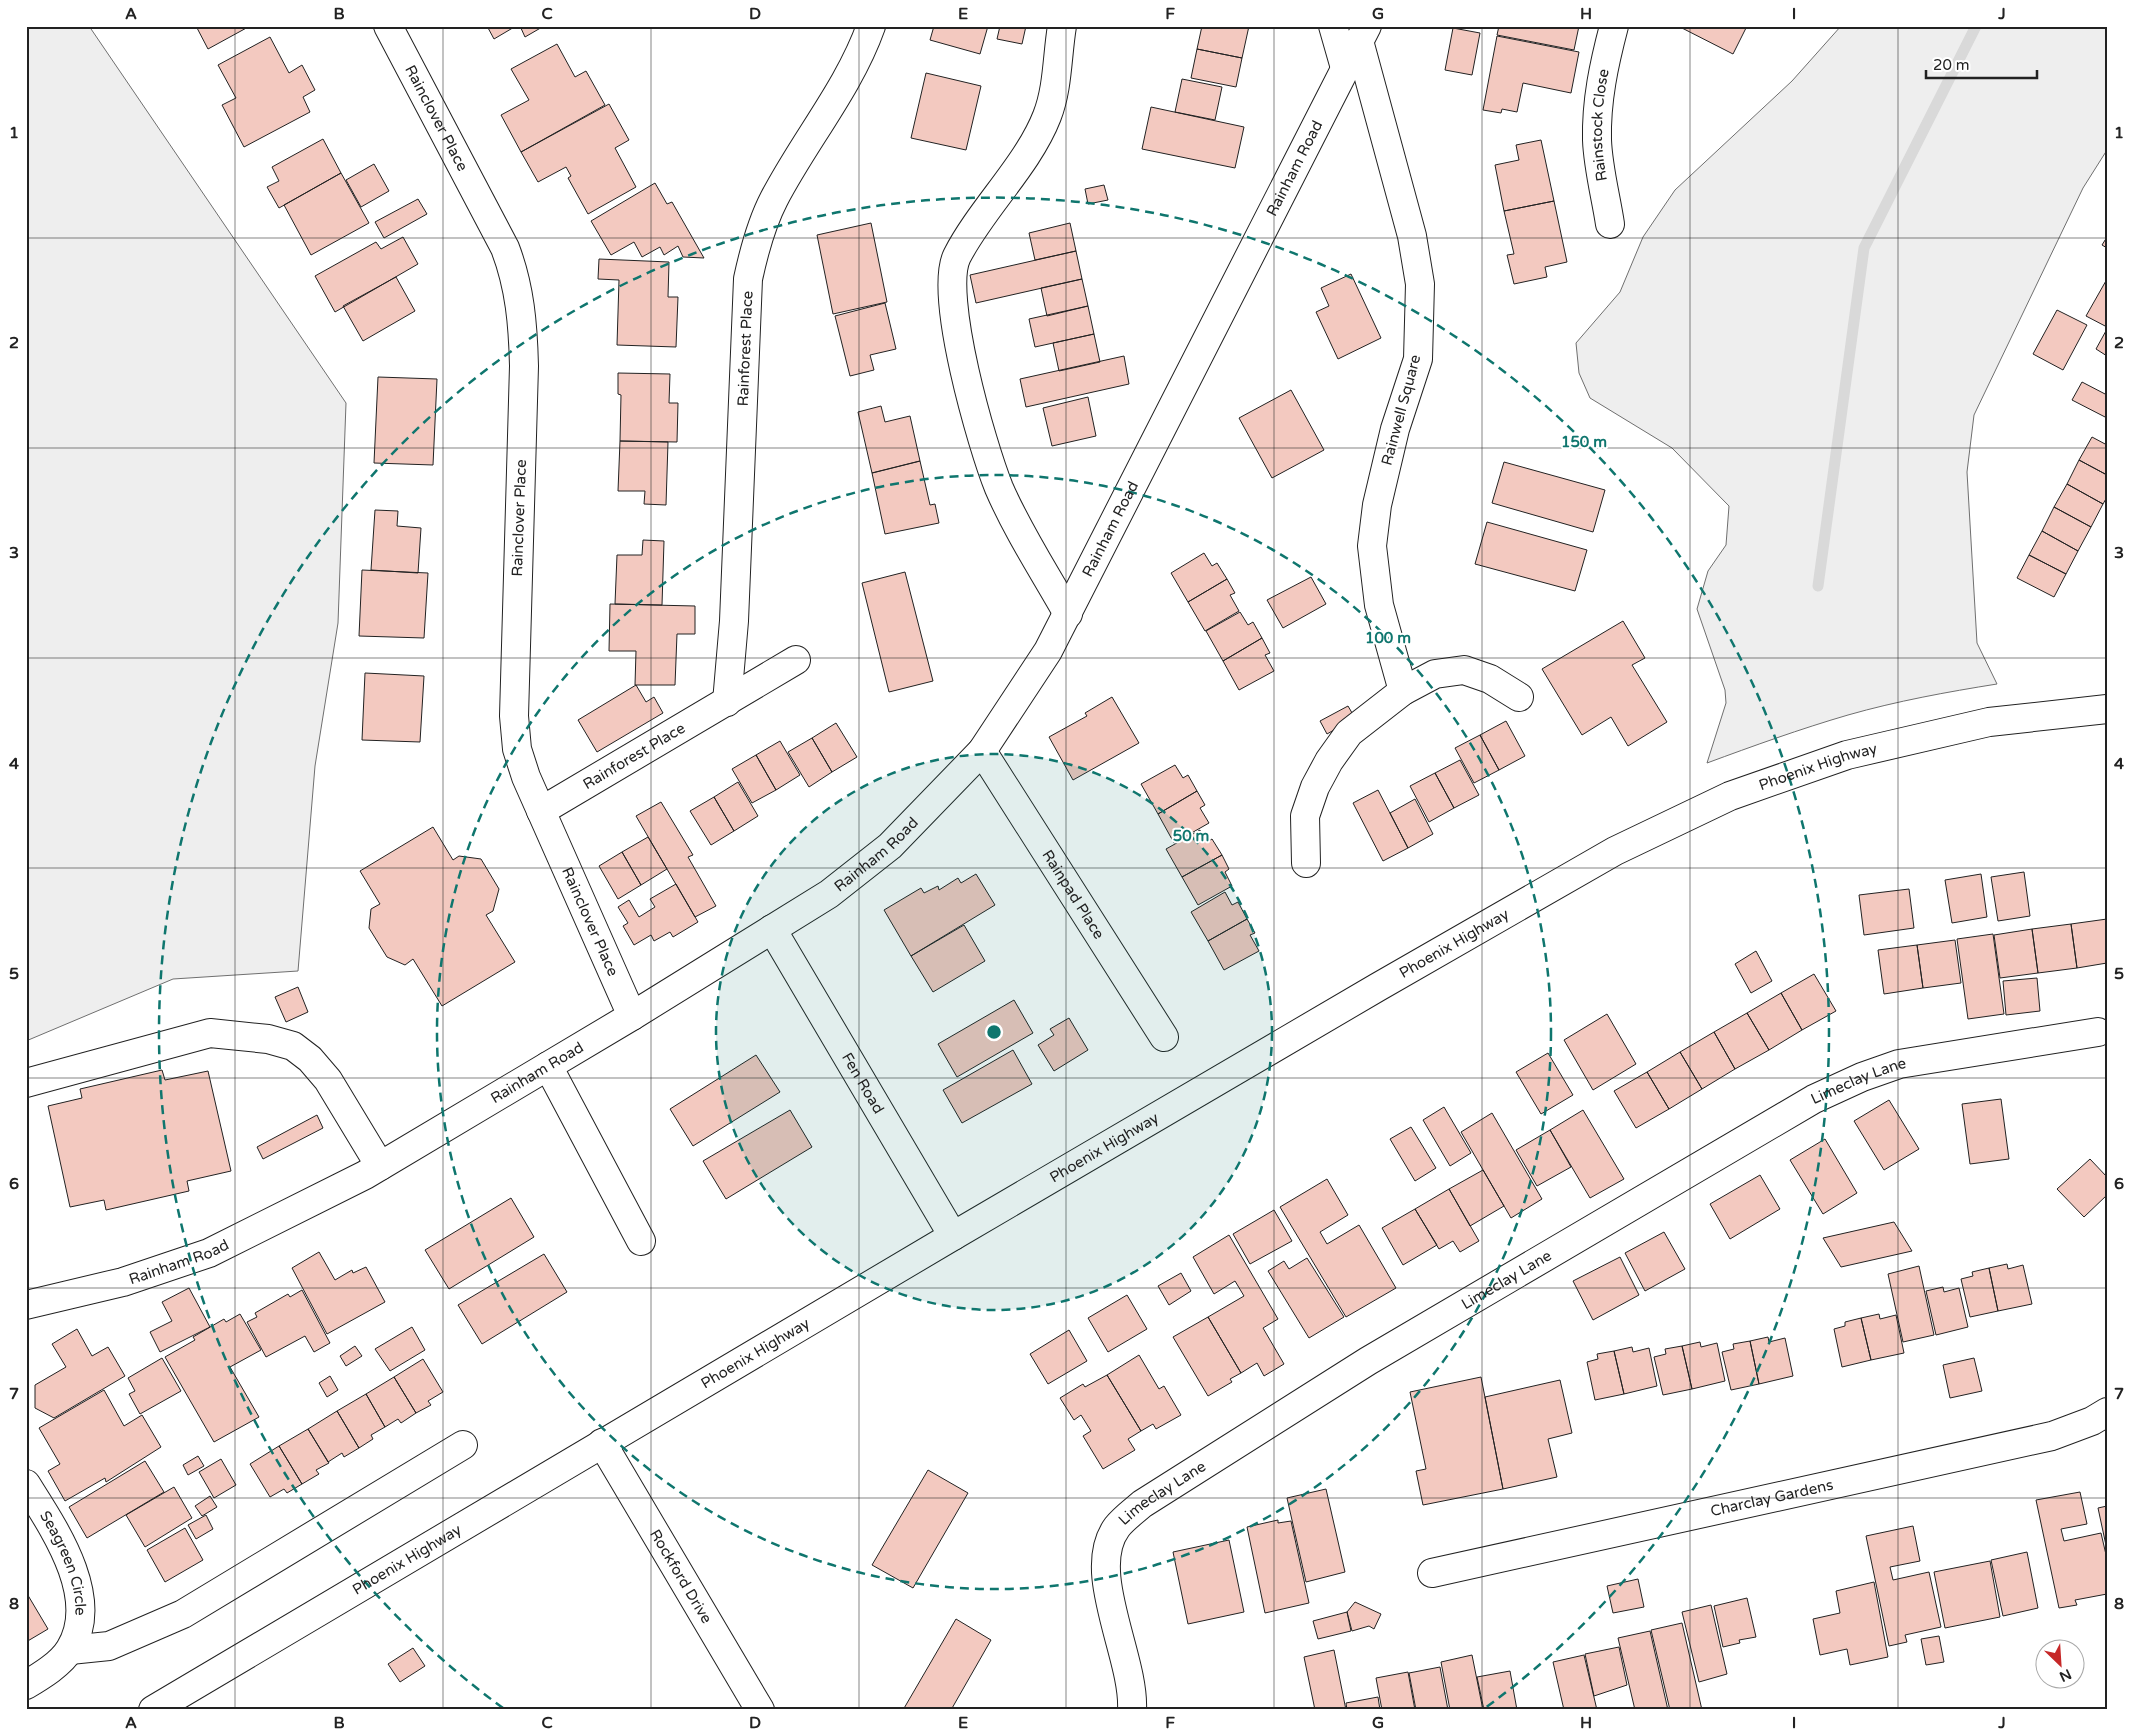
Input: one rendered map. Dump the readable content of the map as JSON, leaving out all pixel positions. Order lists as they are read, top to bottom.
{
  "streets": {
    "street": [
      "Rainclover Place",
      "Rainstock Close",
      "Rainham Road",
      "Rainforest Place",
      "Rainwell Square",
      "Phoenix Highway",
      "Rainpad Place",
      "Fen Road",
      "Limeclay Lane",
      "Charclay Gardens",
      "Seagreen Circle",
      "Rockford Drive"
    ]
  },
  "crossings": [
    ["Rainclover Place", "Rainham Road"],
    ["Rainclover Place", "Rainforest Place"],
    ["Rainham Road", "Rainwell Square"],
    ["Rainham Road", "Rainpad Place"],
    ["Rainham Road", "Fen Road"],
    ["Phoenix Highway", "Fen Road"],
    ["Phoenix Highway", "Rockford Drive"]
  ],
  "scale_bar": "20 m",
  "north": "bottom right",
  "grid": {
    "columns": [
      "A",
      "B",
      "C",
      "D",
      "E",
      "F",
      "G",
      "H",
      "I",
      "J"
    ],
    "rows": [
      "1",
      "2",
      "3",
      "4",
      "5",
      "6",
      "7",
      "8"
    ]
  },
  "rings": ["150 m", "100 m", "50 m"]
}
